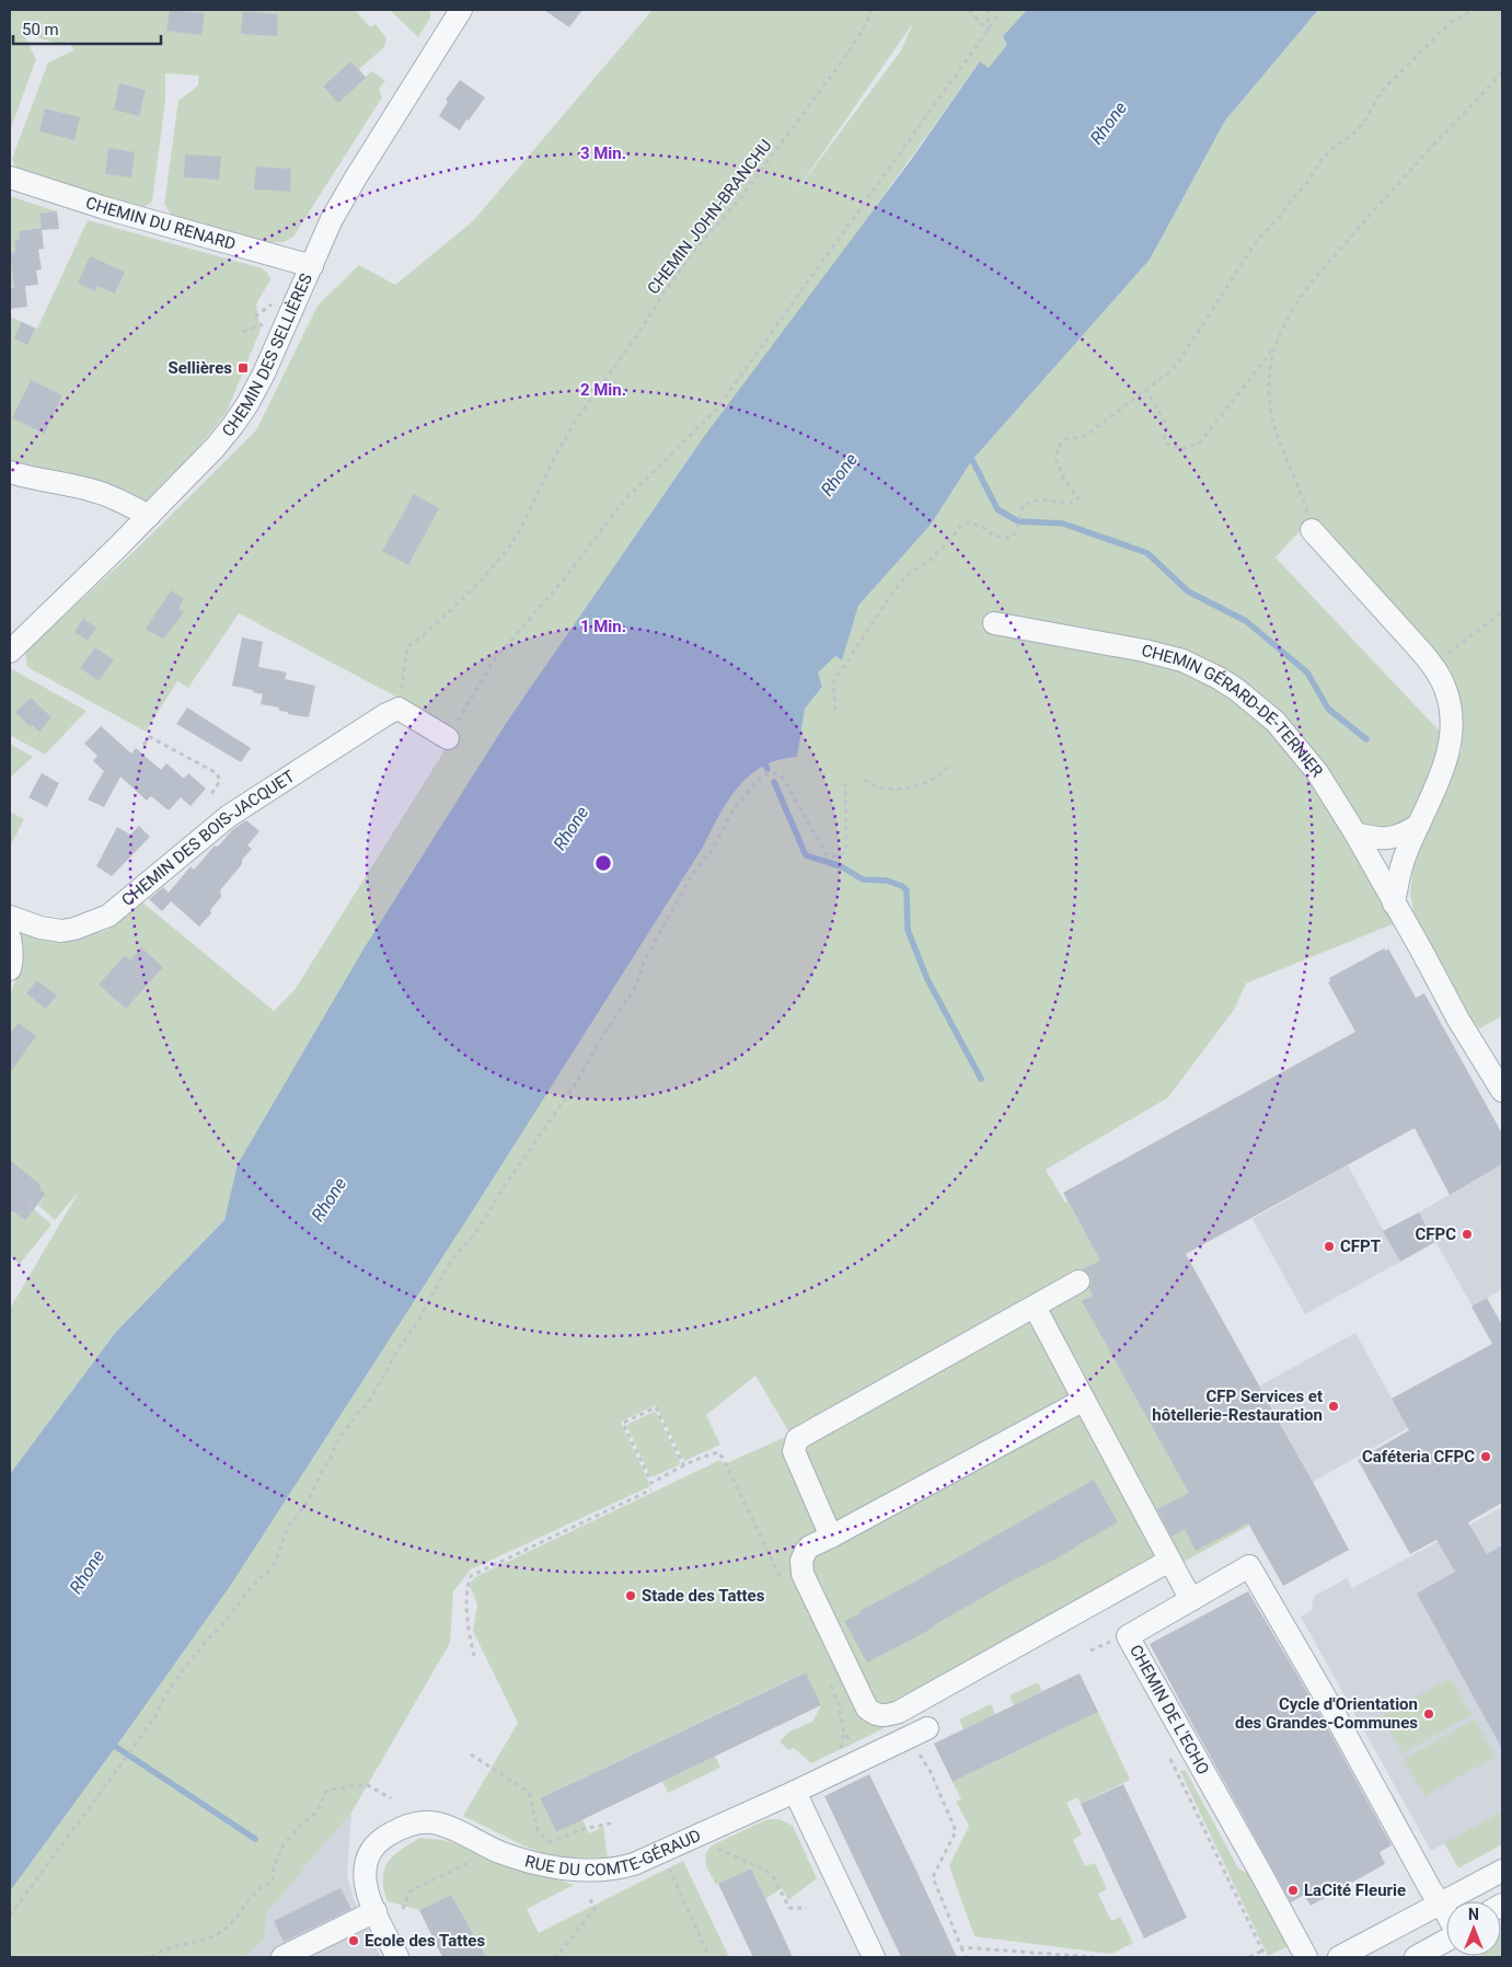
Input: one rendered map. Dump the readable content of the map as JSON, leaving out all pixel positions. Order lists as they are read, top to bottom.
{
  "streets": {
    "street": [
      "CHEMIN DU RENARD",
      "CHEMIN DES SELLIÈRES",
      "CHEMIN GÉRARD-DE-TERNIER",
      "CHEMIN DES BOIS-JACQUET",
      "CHEMIN DE L'ECHO",
      "RUE DU COMTE-GÉRAUD"
    ],
    "path": ["CHEMIN JOHN-BRANCHU"]
  },
  "crossings": [
    ["CHEMIN JOHN-BRANCHU", "CHEMIN DES BOIS-JACQUET"],
    ["CHEMIN DU RENARD", "CHEMIN DES SELLIÈRES"]
  ],
  "water": ["Rhone"],
  "places": {
    "transit": ["Sellières"],
    "other": [
      "CFPC",
      "CFPT",
      "CFP Services et hôtellerie-Restauration",
      "Caféteria CFPC",
      "Stade des Tattes",
      "Cycle d'Orientation des Grandes-Communes",
      "LaCité Fleurie",
      "Ecole des Tattes"
    ]
  },
  "scale_bar": "50 m",
  "north": "top",
  "rings": ["3 Min.", "2 Min.", "1 Min."]
}
